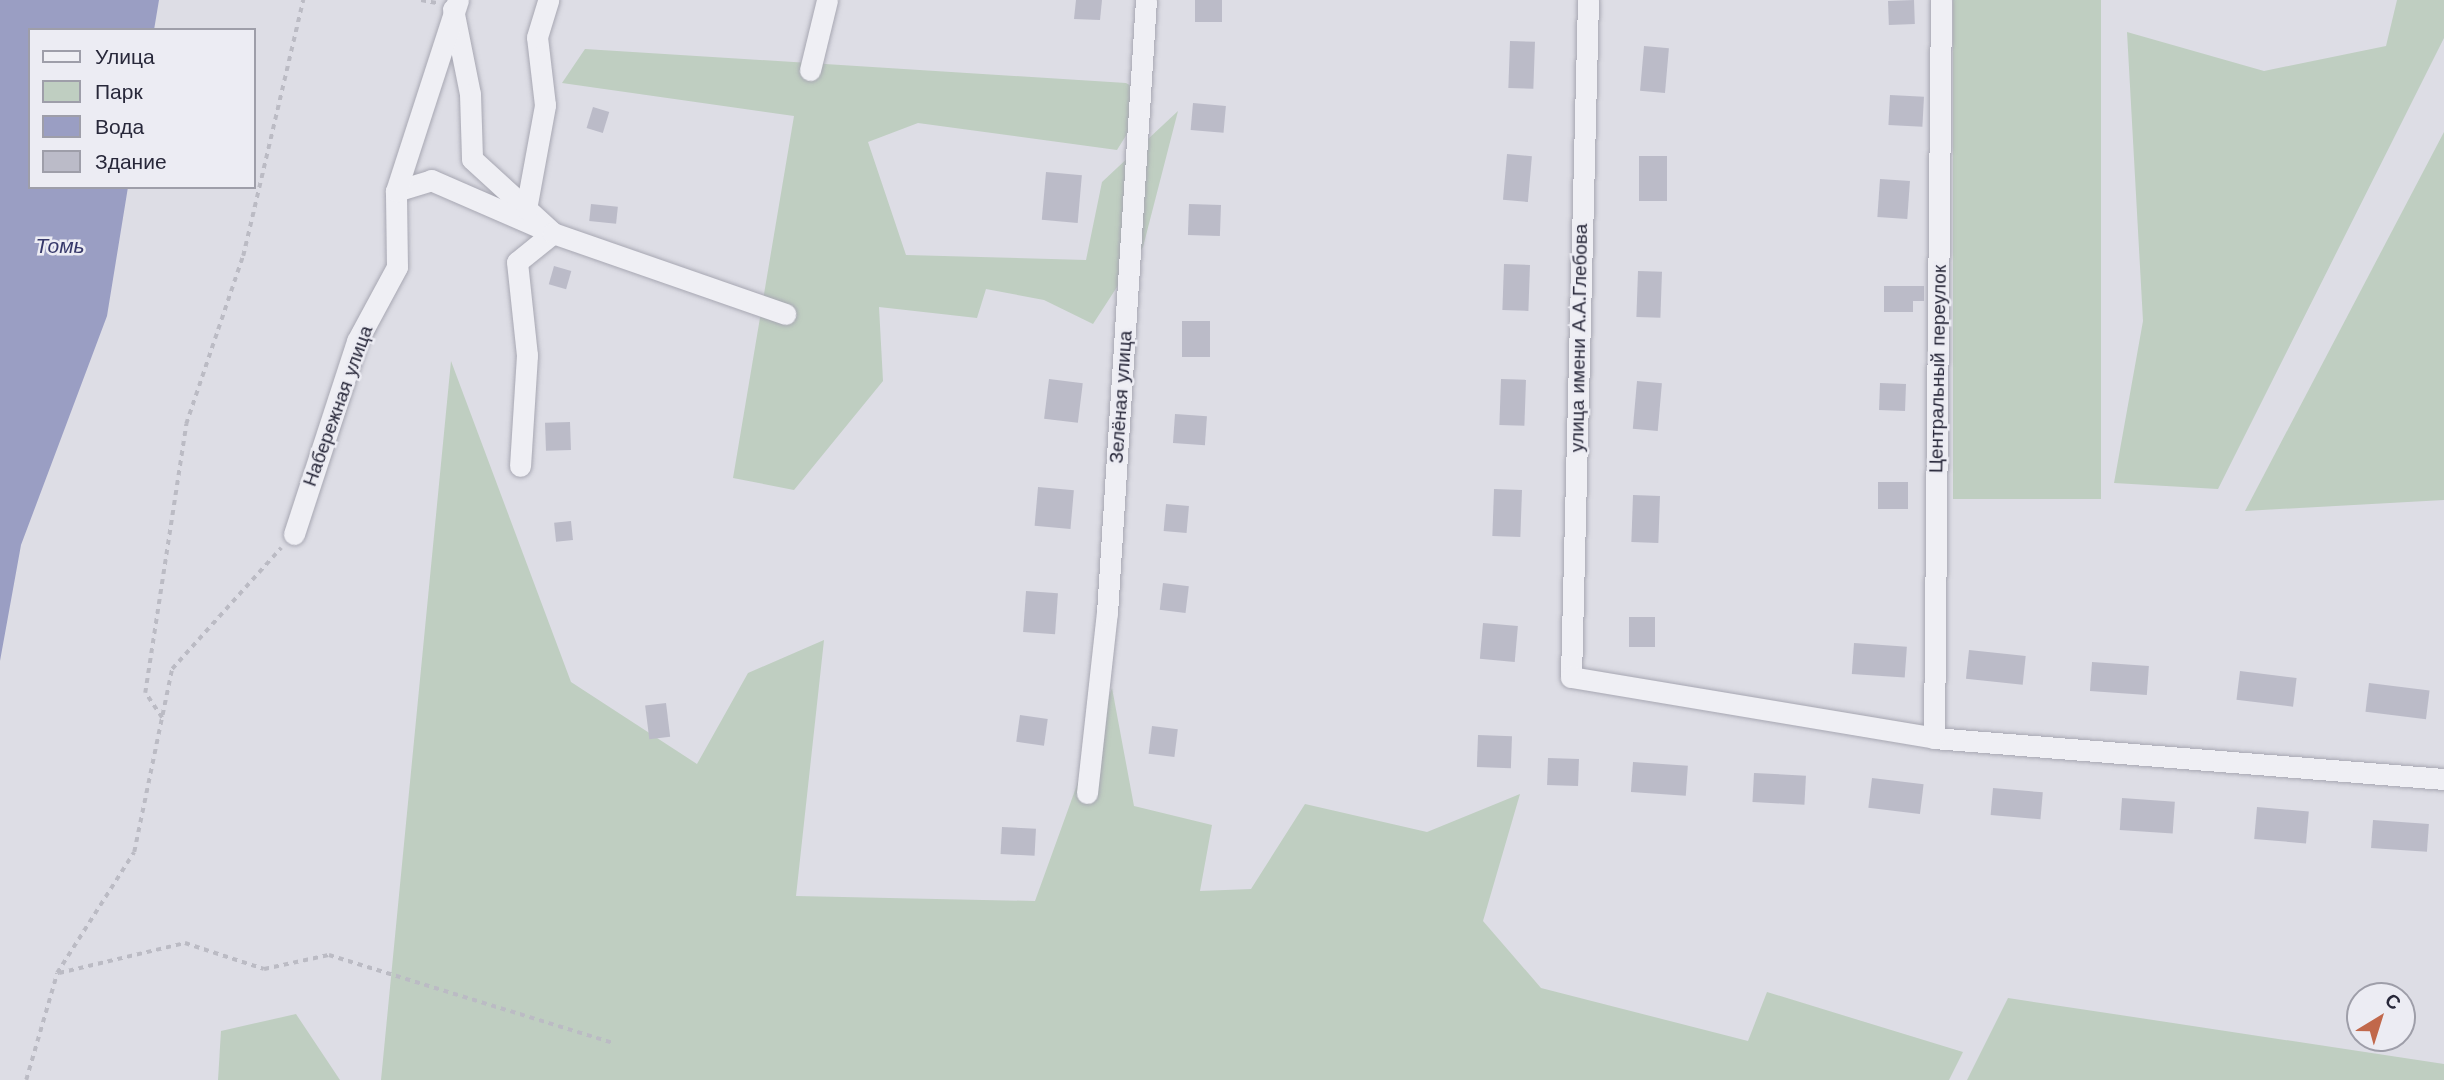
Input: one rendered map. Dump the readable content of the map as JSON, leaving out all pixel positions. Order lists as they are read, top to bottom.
{
  "streets": {
    "street": [
      "улица имени А.А.Глебова",
      "Центральный переулок",
      "Зелёная улица",
      "Набережная улица"
    ]
  },
  "crossings": [
    ["улица имени А.А.Глебова", "Центральный переулок"]
  ],
  "water": ["Томь"],
  "legend": [
    "Улица",
    "Парк",
    "Вода",
    "Здание"
  ],
  "north": "top right"
}
